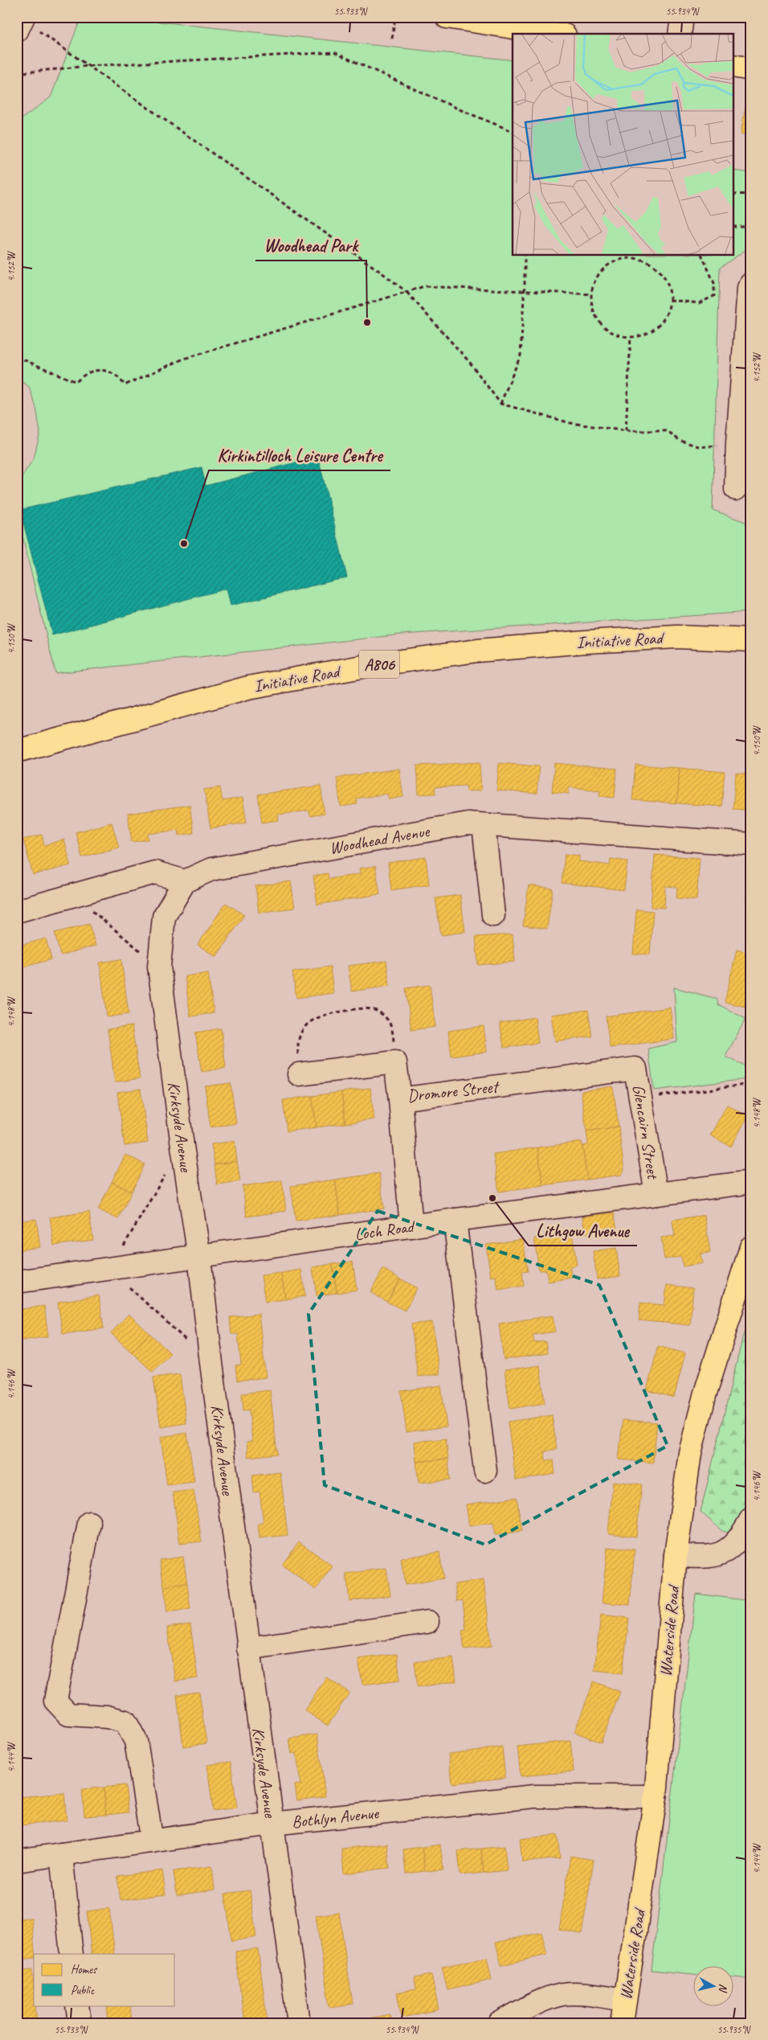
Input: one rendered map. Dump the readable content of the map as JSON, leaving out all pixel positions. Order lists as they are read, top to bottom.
{
  "streets": {
    "main road": ["Initiative Road", "A806", "Waterside Road"],
    "street": [
      "Woodhead Avenue",
      "Dromore Street",
      "Kirksyde Avenue",
      "Glencairn Street",
      "Loch Road",
      "Bothlyn Avenue"
    ]
  },
  "crossings": [
    ["Woodhead Avenue", "Kirksyde Avenue"],
    ["Dromore Street", "Glencairn Street"],
    ["Kirksyde Avenue", "Loch Road"],
    ["Kirksyde Avenue", "Bothlyn Avenue"],
    ["Glencairn Street", "Loch Road"],
    ["Waterside Road", "Bothlyn Avenue"]
  ],
  "places": ["Woodhead Park", "Kirkintilloch Leisure Centre", "Lithgow Avenue"],
  "legend": ["Homes", "Public"],
  "north": "right",
  "coordinates": [
    "55.933°N",
    "55.934°N",
    "4.152°W",
    "4.150°W",
    "4.148°W",
    "4.146°W",
    "4.144°W",
    "55.935°N"
  ]
}
